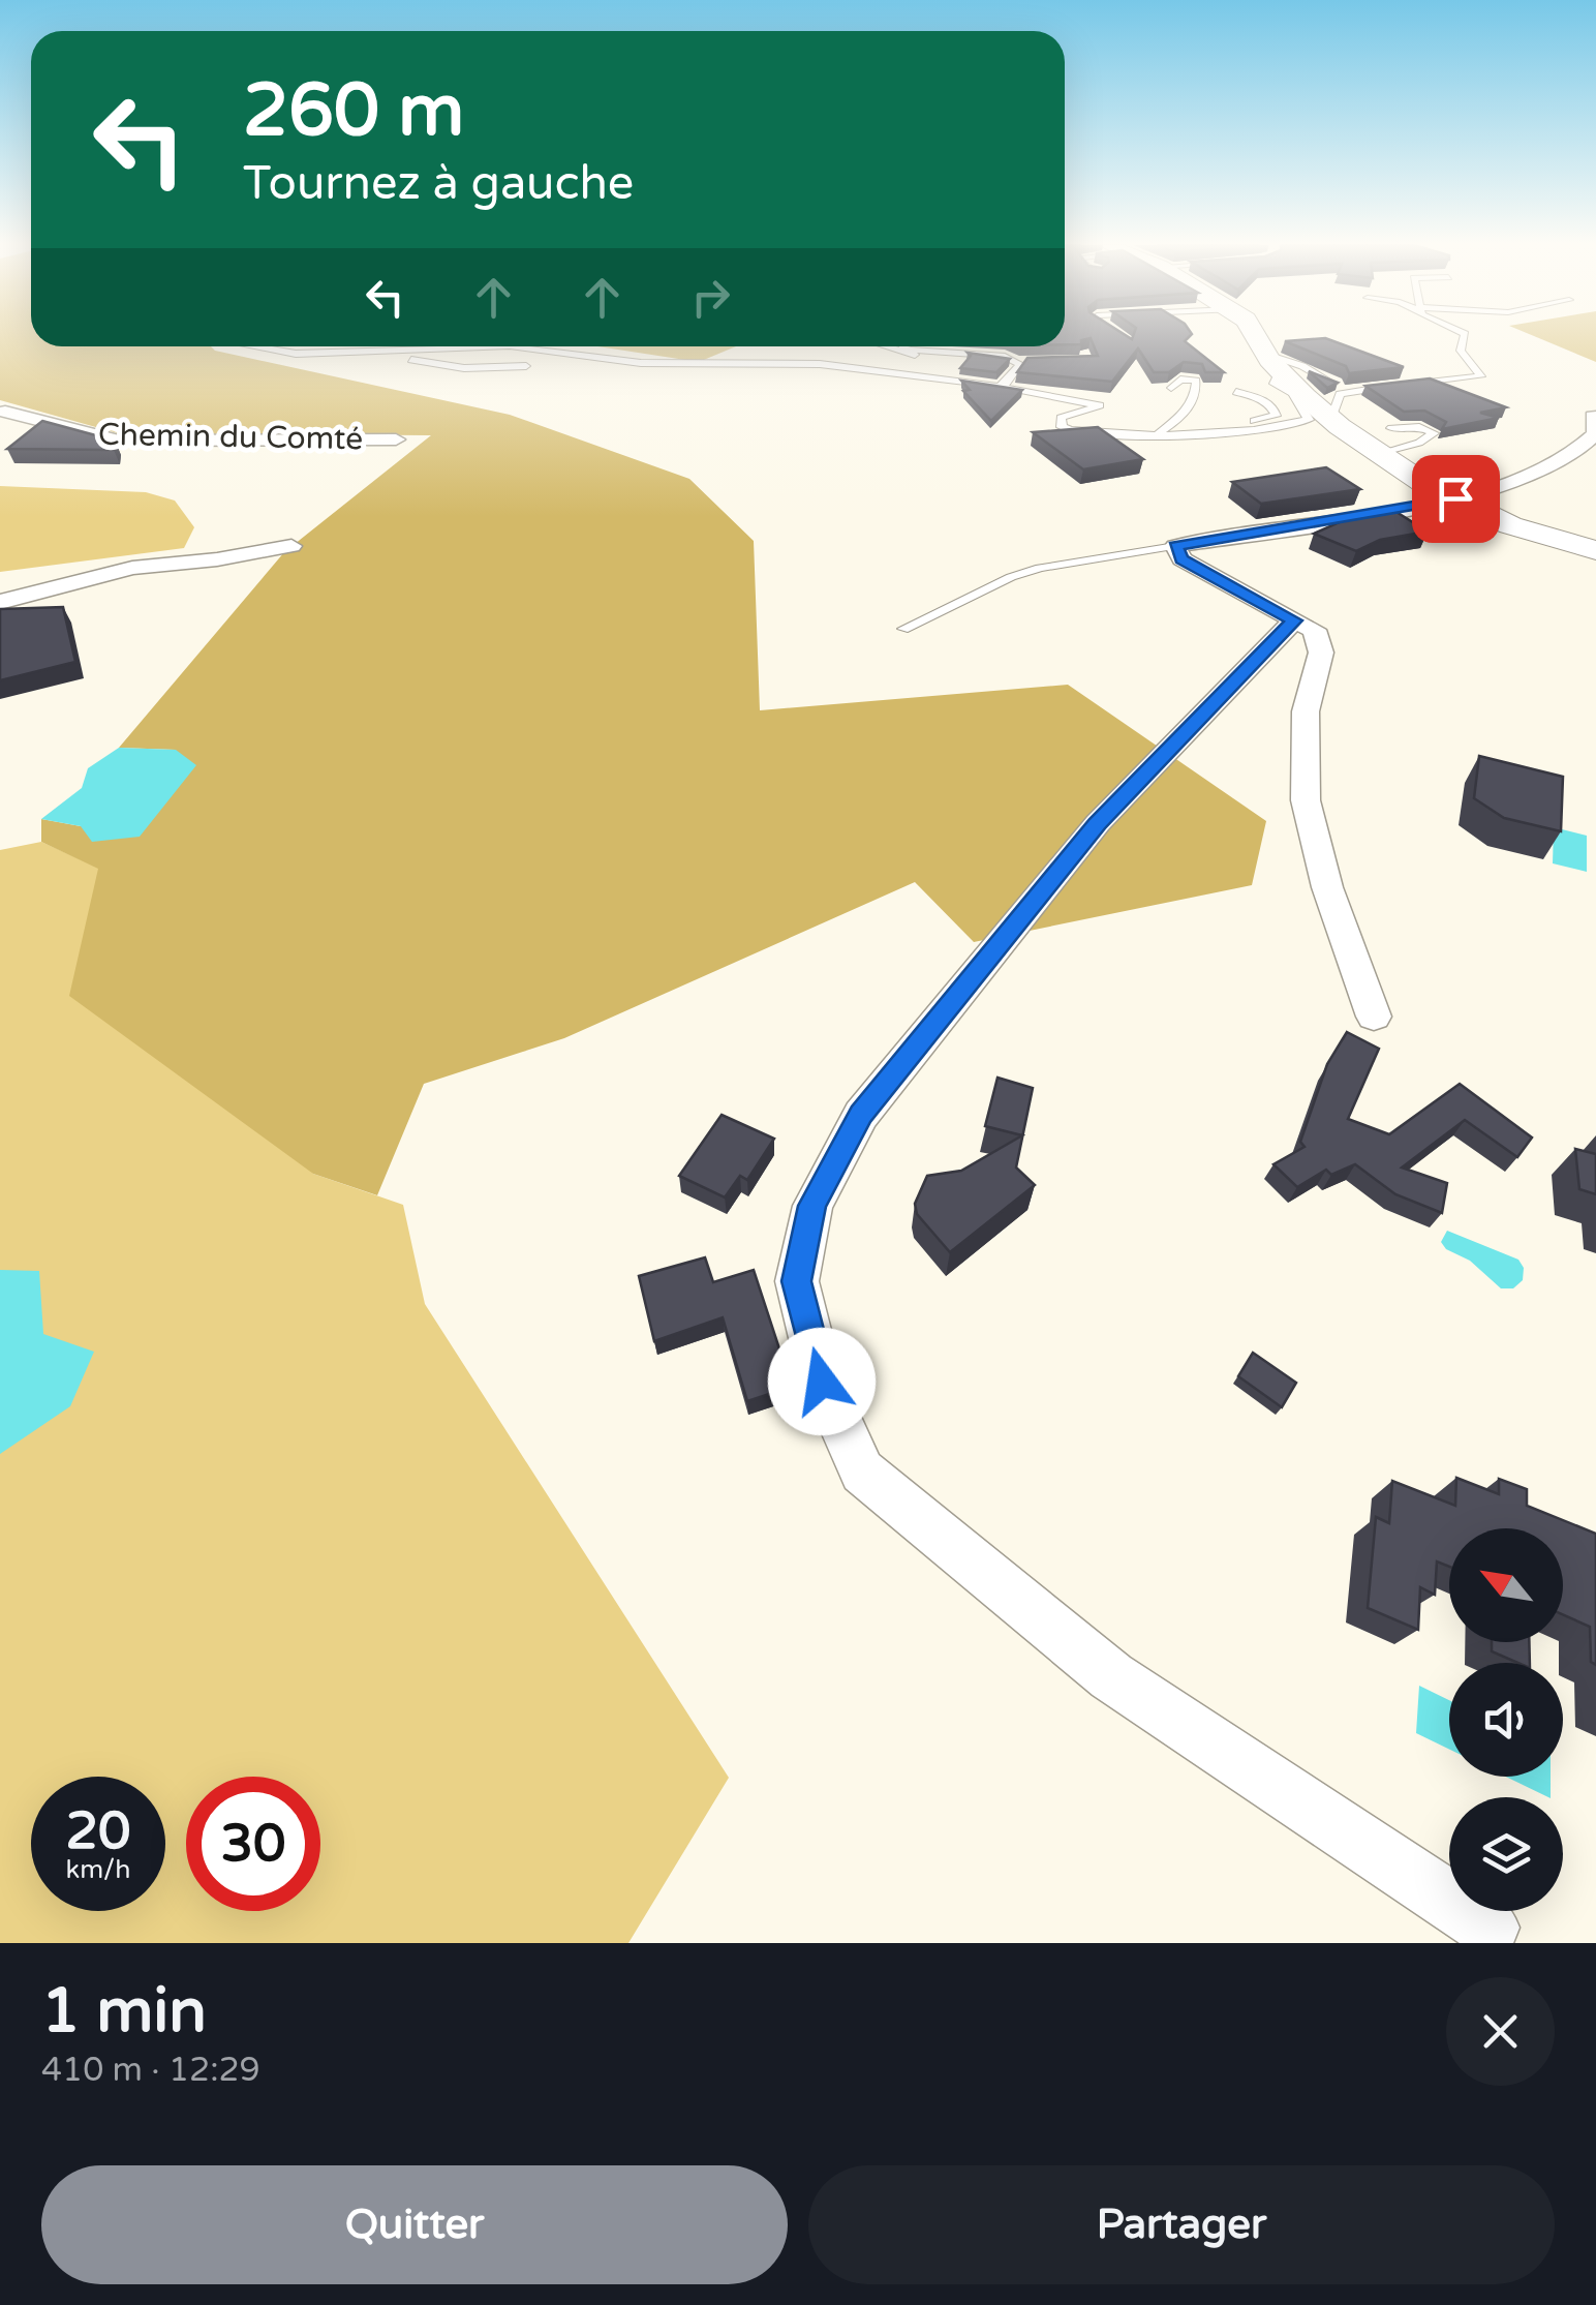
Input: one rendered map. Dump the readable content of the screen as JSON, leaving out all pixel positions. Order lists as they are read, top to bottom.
{
  "streets": {
    "street": ["Chemin du Comté"]
  },
  "north": "top left",
  "page": {
    "turn": ["260 m", "Tournez à gauche"],
    "speed": "20 km/h",
    "limit": "30",
    "heading": ["1 min", "410 m · 12:29"],
    "buttons": ["Quitter", "Partager"]
  }
}
